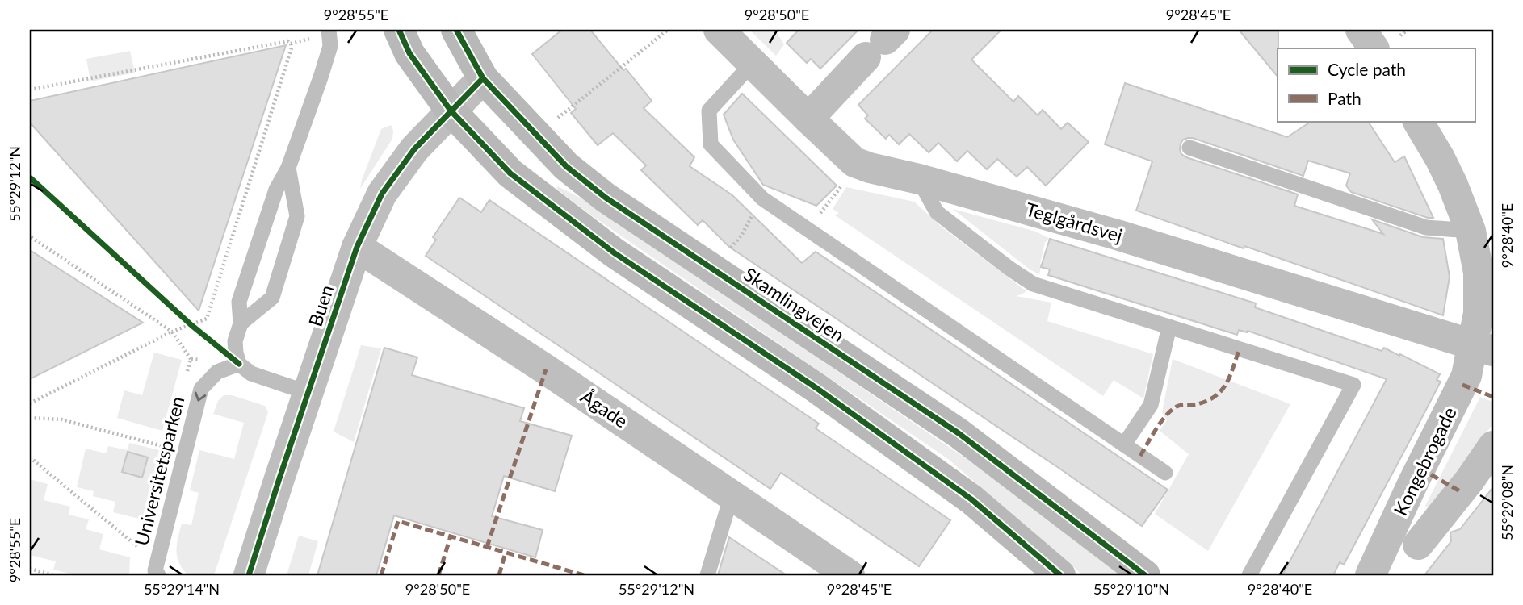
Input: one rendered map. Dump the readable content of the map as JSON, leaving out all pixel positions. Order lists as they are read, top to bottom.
{
  "streets": {
    "main road": ["Skamlingvejen"],
    "street": [
      "Teglgårdsvej",
      "Buen",
      "Ågade",
      "Kongebrogade"
    ],
    "lane": ["Universitetsparken"]
  },
  "crossings": [
    ["Teglgårdsvej", "Kongebrogade"],
    ["Skamlingvejen", "Buen"],
    ["Buen", "Ågade"]
  ],
  "one_way": ["Universitetsparken"],
  "legend": ["Cycle path", "Path"],
  "coordinates": [
    "9°28'55\"E",
    "9°28'50\"E",
    "9°28'45\"E",
    "55°29'12\"N",
    "9°28'40\"E",
    "55°29'08\"N",
    "55°29'14\"N",
    "55°29'10\"N"
  ]
}
